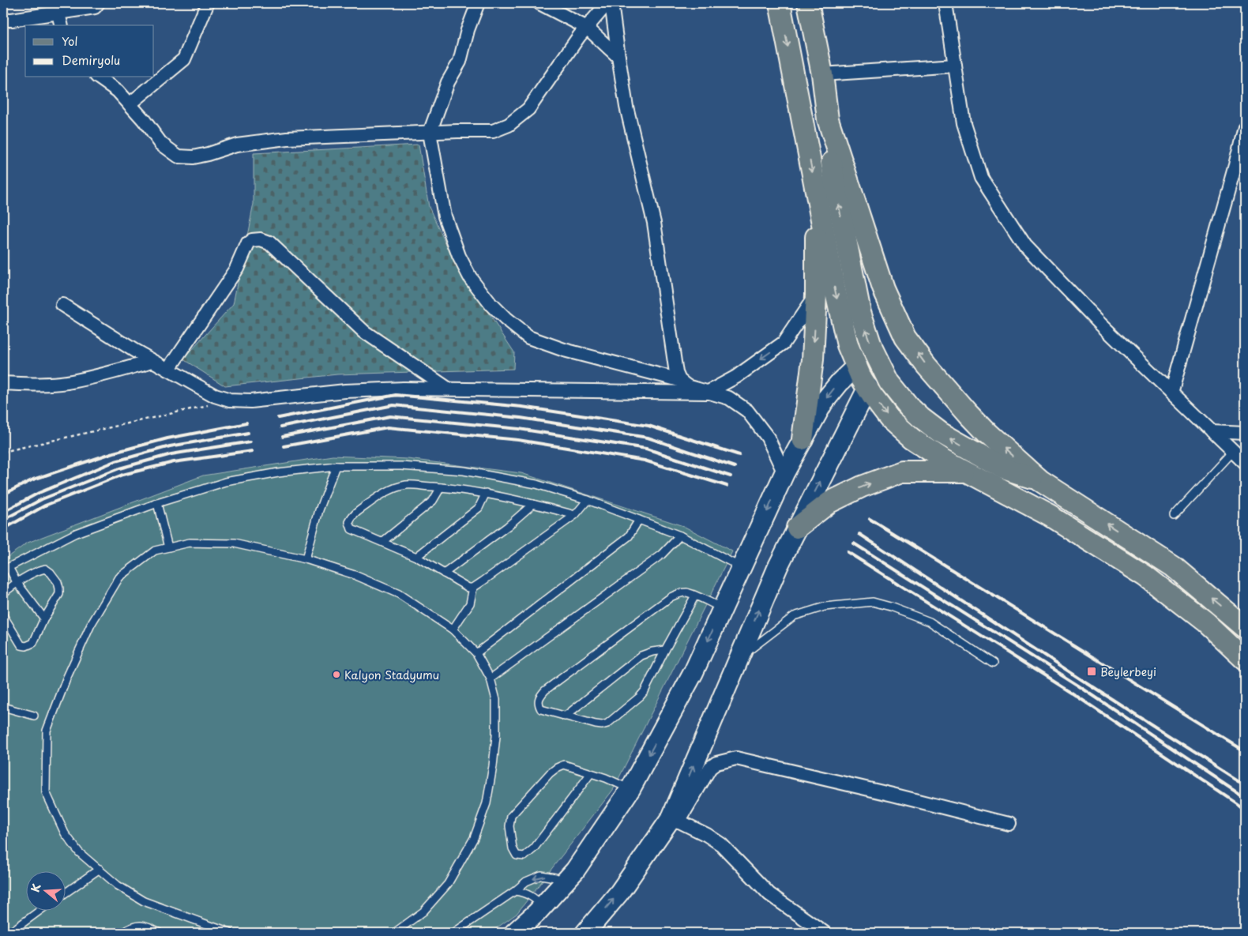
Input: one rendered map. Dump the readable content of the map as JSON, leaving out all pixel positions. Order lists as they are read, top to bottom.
{
  "places": {
    "transit": ["Beylerbeyi"],
    "other": ["Kalyon Stadyumu"]
  },
  "legend": ["Yol", "Demiryolu"],
  "north": "left"
}
